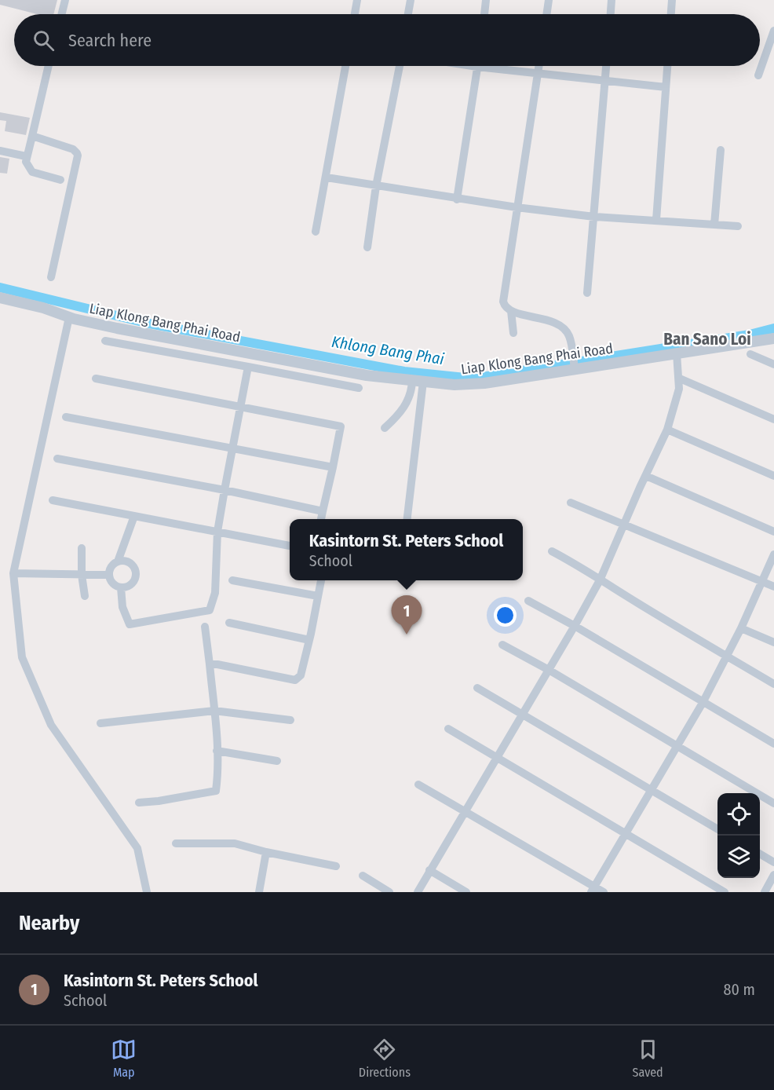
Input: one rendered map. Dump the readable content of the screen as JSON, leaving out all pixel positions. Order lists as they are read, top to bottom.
{
  "streets": {
    "street": ["Liap Klong Bang Phai Road"]
  },
  "districts": ["Ban Sano Loi"],
  "water": ["Khlong Bang Phai"],
  "page": {
    "search": "Search here",
    "popup": ["Kasintorn St. Peters School", "School"],
    "pins": "1",
    "heading": "Nearby",
    "list": [
      {
        "mark": "1",
        "name": "Kasintorn St. Peters School",
        "note": "School",
        "value": "80 m"
      }
    ],
    "nav": ["Map", "Directions", "Saved"]
  }
}
